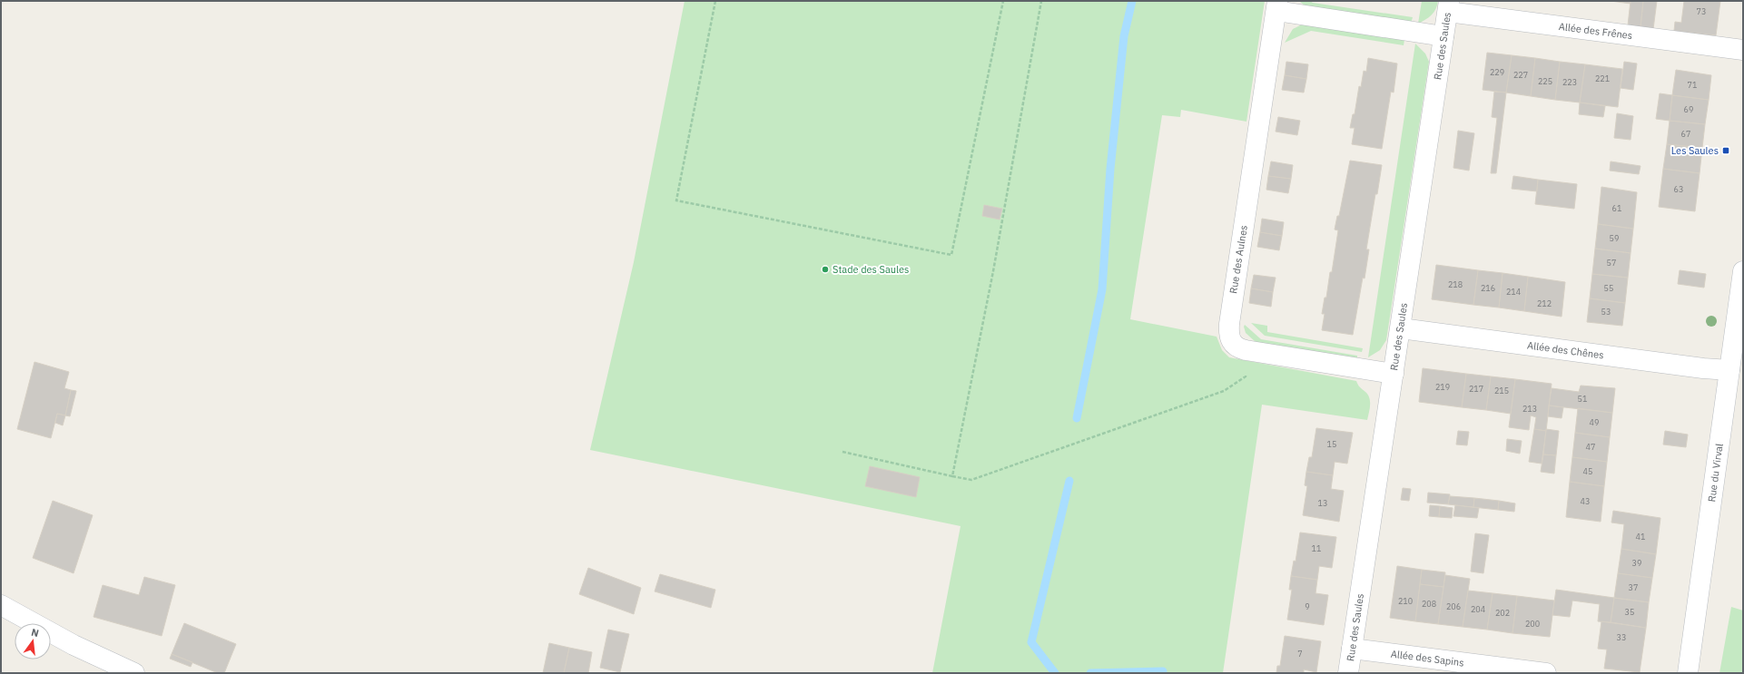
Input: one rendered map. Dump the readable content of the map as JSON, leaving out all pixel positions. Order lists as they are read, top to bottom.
{
  "streets": {
    "street": [
      "Allée des Frênes",
      "Rue des Saules",
      "Rue des Aulnes",
      "Allée des Chênes",
      "Rue du Virval",
      "Allée des Sapins"
    ]
  },
  "crossings": [
    ["Allée des Frênes", "Rue des Saules"],
    ["Rue des Saules", "Rue des Aulnes"],
    ["Rue des Saules", "Allée des Chênes"],
    ["Rue des Saules", "Allée des Sapins"],
    ["Allée des Chênes", "Rue du Virval"]
  ],
  "places": {
    "transit": ["Les Saules"],
    "other": ["Stade des Saules"]
  },
  "house_numbers": [
    "73",
    "229",
    "227",
    "221",
    "225",
    "223",
    "71",
    "69",
    "67",
    "63",
    "61",
    "59",
    "57",
    "218",
    "216",
    "55",
    "214",
    "212",
    "53",
    "219",
    "217",
    "215",
    "51",
    "213",
    "49",
    "15",
    "47",
    "45",
    "43",
    "13",
    "41",
    "11",
    "39",
    "37",
    "210",
    "208",
    "9",
    "206",
    "204",
    "35",
    "202",
    "200",
    "33",
    "7"
  ],
  "north": "top"
}
